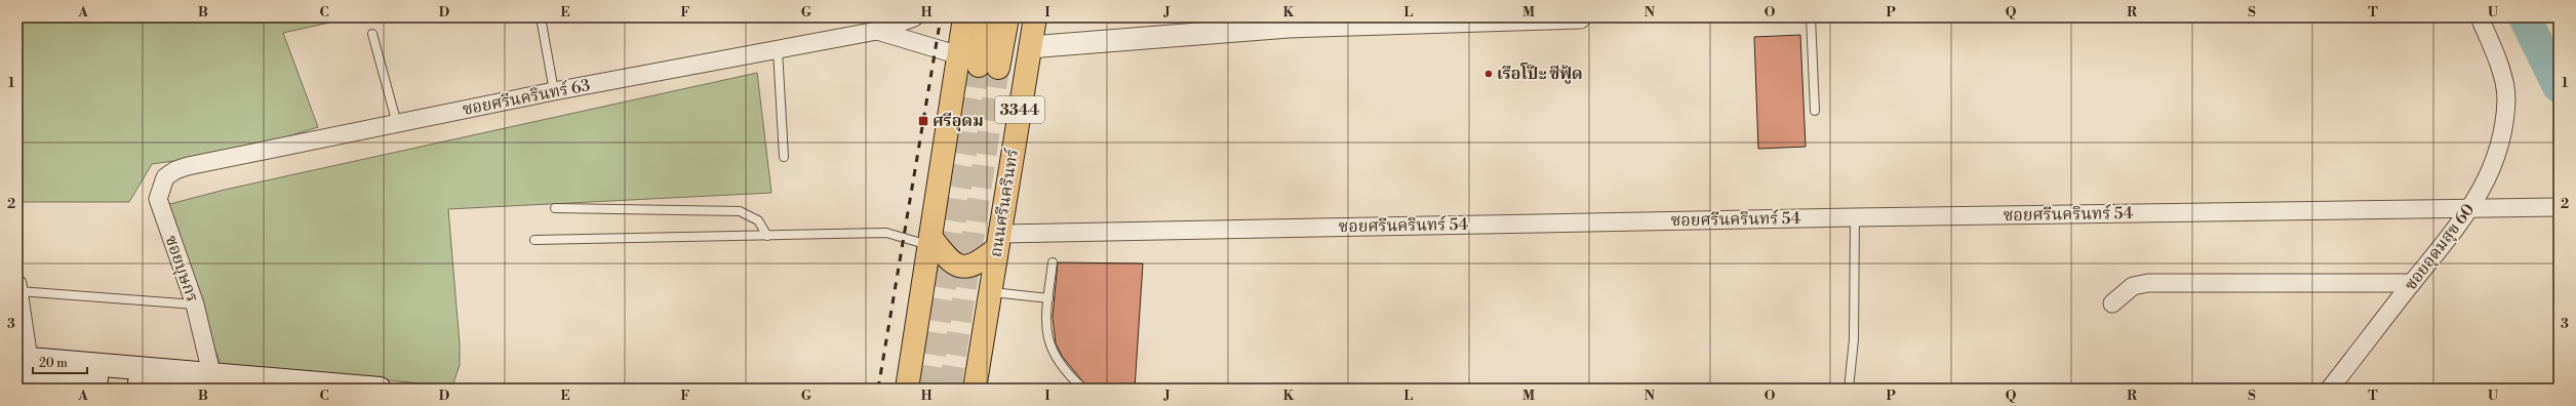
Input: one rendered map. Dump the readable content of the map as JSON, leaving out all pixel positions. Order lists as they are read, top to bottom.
{
  "streets": {
    "main road": ["3344", "ถนนศรีนครินทร์"],
    "street": [
      "ซอยศรีนครินทร์ 63",
      "ซอยศรีนครินทร์ 54",
      "ซอยอุดมสุข 60",
      "ซอยบุษกร"
    ]
  },
  "crossings": [
    ["ซอยศรีนครินทร์ 63", "ซอยบุษกร"],
    ["ถนนศรีนครินทร์", "ซอยศรีนครินทร์ 54"],
    ["ซอยศรีนครินทร์ 54", "ซอยอุดมสุข 60"]
  ],
  "places": {
    "other": ["เรือโป๊ะ ซีฟู้ด"],
    "transit": ["ศรีอุดม"]
  },
  "scale_bar": "20 m",
  "grid": {
    "columns": [
      "A",
      "B",
      "C",
      "D",
      "E",
      "F",
      "G",
      "H",
      "I",
      "J",
      "K",
      "L",
      "M",
      "N",
      "O",
      "P",
      "Q",
      "R",
      "S",
      "T",
      "U"
    ],
    "rows": ["1", "2", "3"]
  }
}
